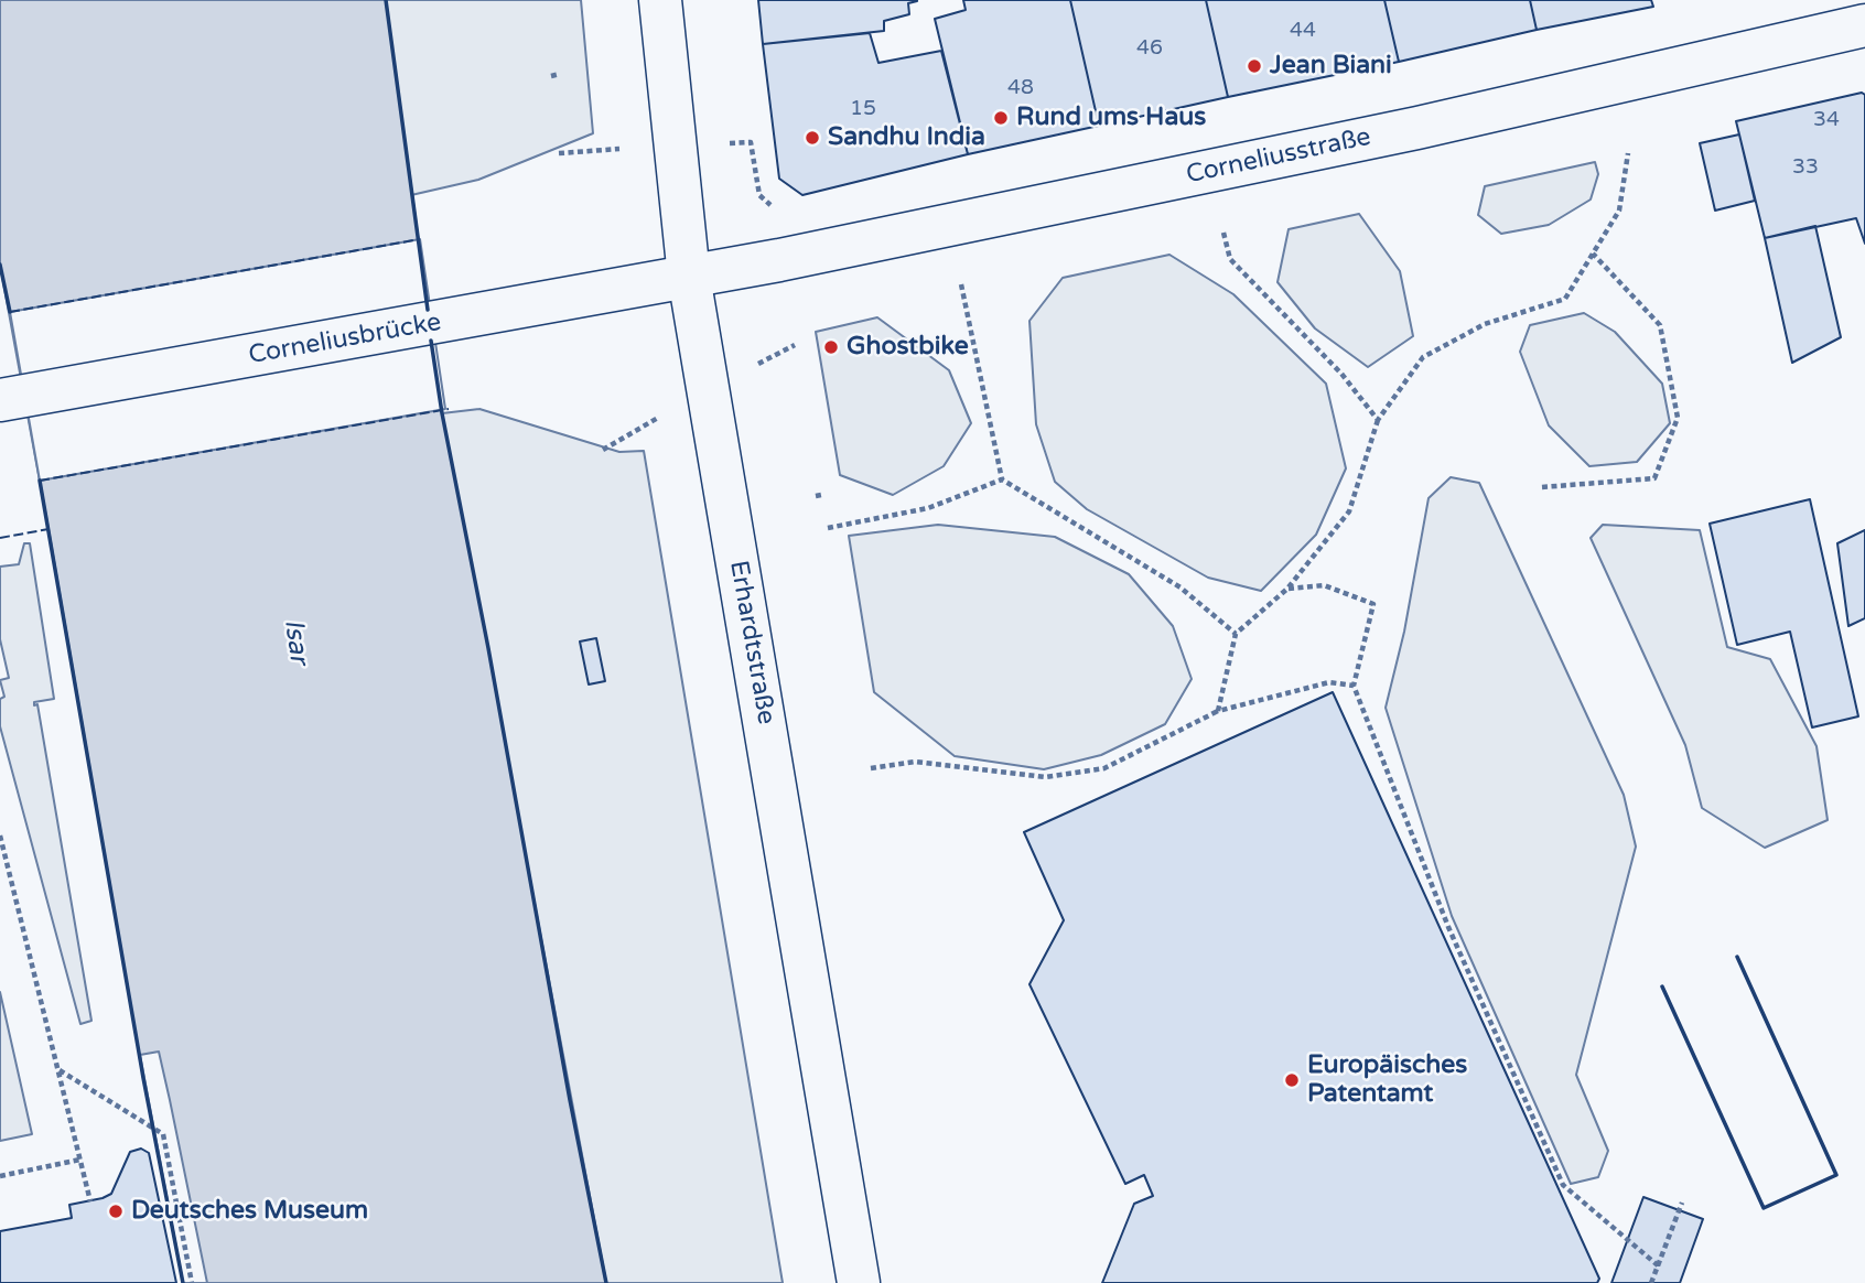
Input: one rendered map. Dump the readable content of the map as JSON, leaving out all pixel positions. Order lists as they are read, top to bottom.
{
  "streets": {
    "street": ["Corneliusstraße", "Corneliusbrücke", "Erhardtstraße"]
  },
  "crossings": [
    ["Corneliusstraße", "Corneliusbrücke"],
    ["Corneliusstraße", "Erhardtstraße"],
    ["Corneliusbrücke", "Erhardtstraße"]
  ],
  "water": ["Isar"],
  "places": [
    "Jean Biani",
    "Rund ums Haus",
    "Sandhu India",
    "Ghostbike",
    "Europäisches Patentamt",
    "Deutsches Museum"
  ],
  "house_numbers": [
    "44",
    "46",
    "48",
    "15",
    "34",
    "33"
  ]
}
